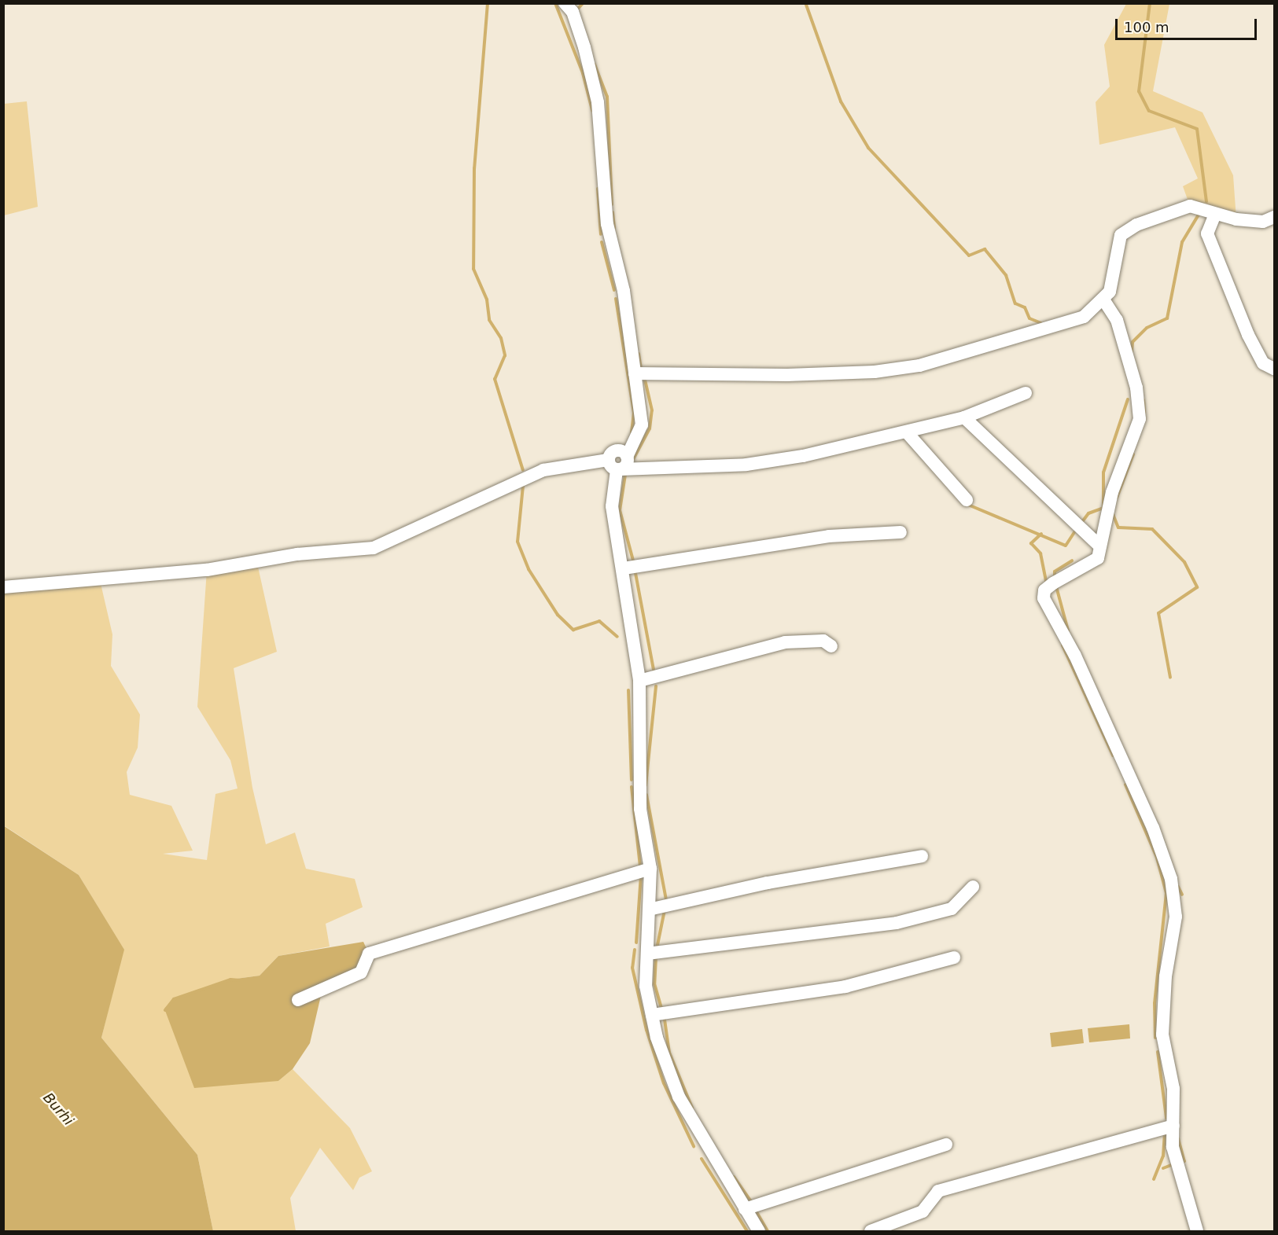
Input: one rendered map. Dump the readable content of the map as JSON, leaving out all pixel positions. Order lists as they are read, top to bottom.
{
  "water": ["Burhi"],
  "scale_bar": "100 m"
}
